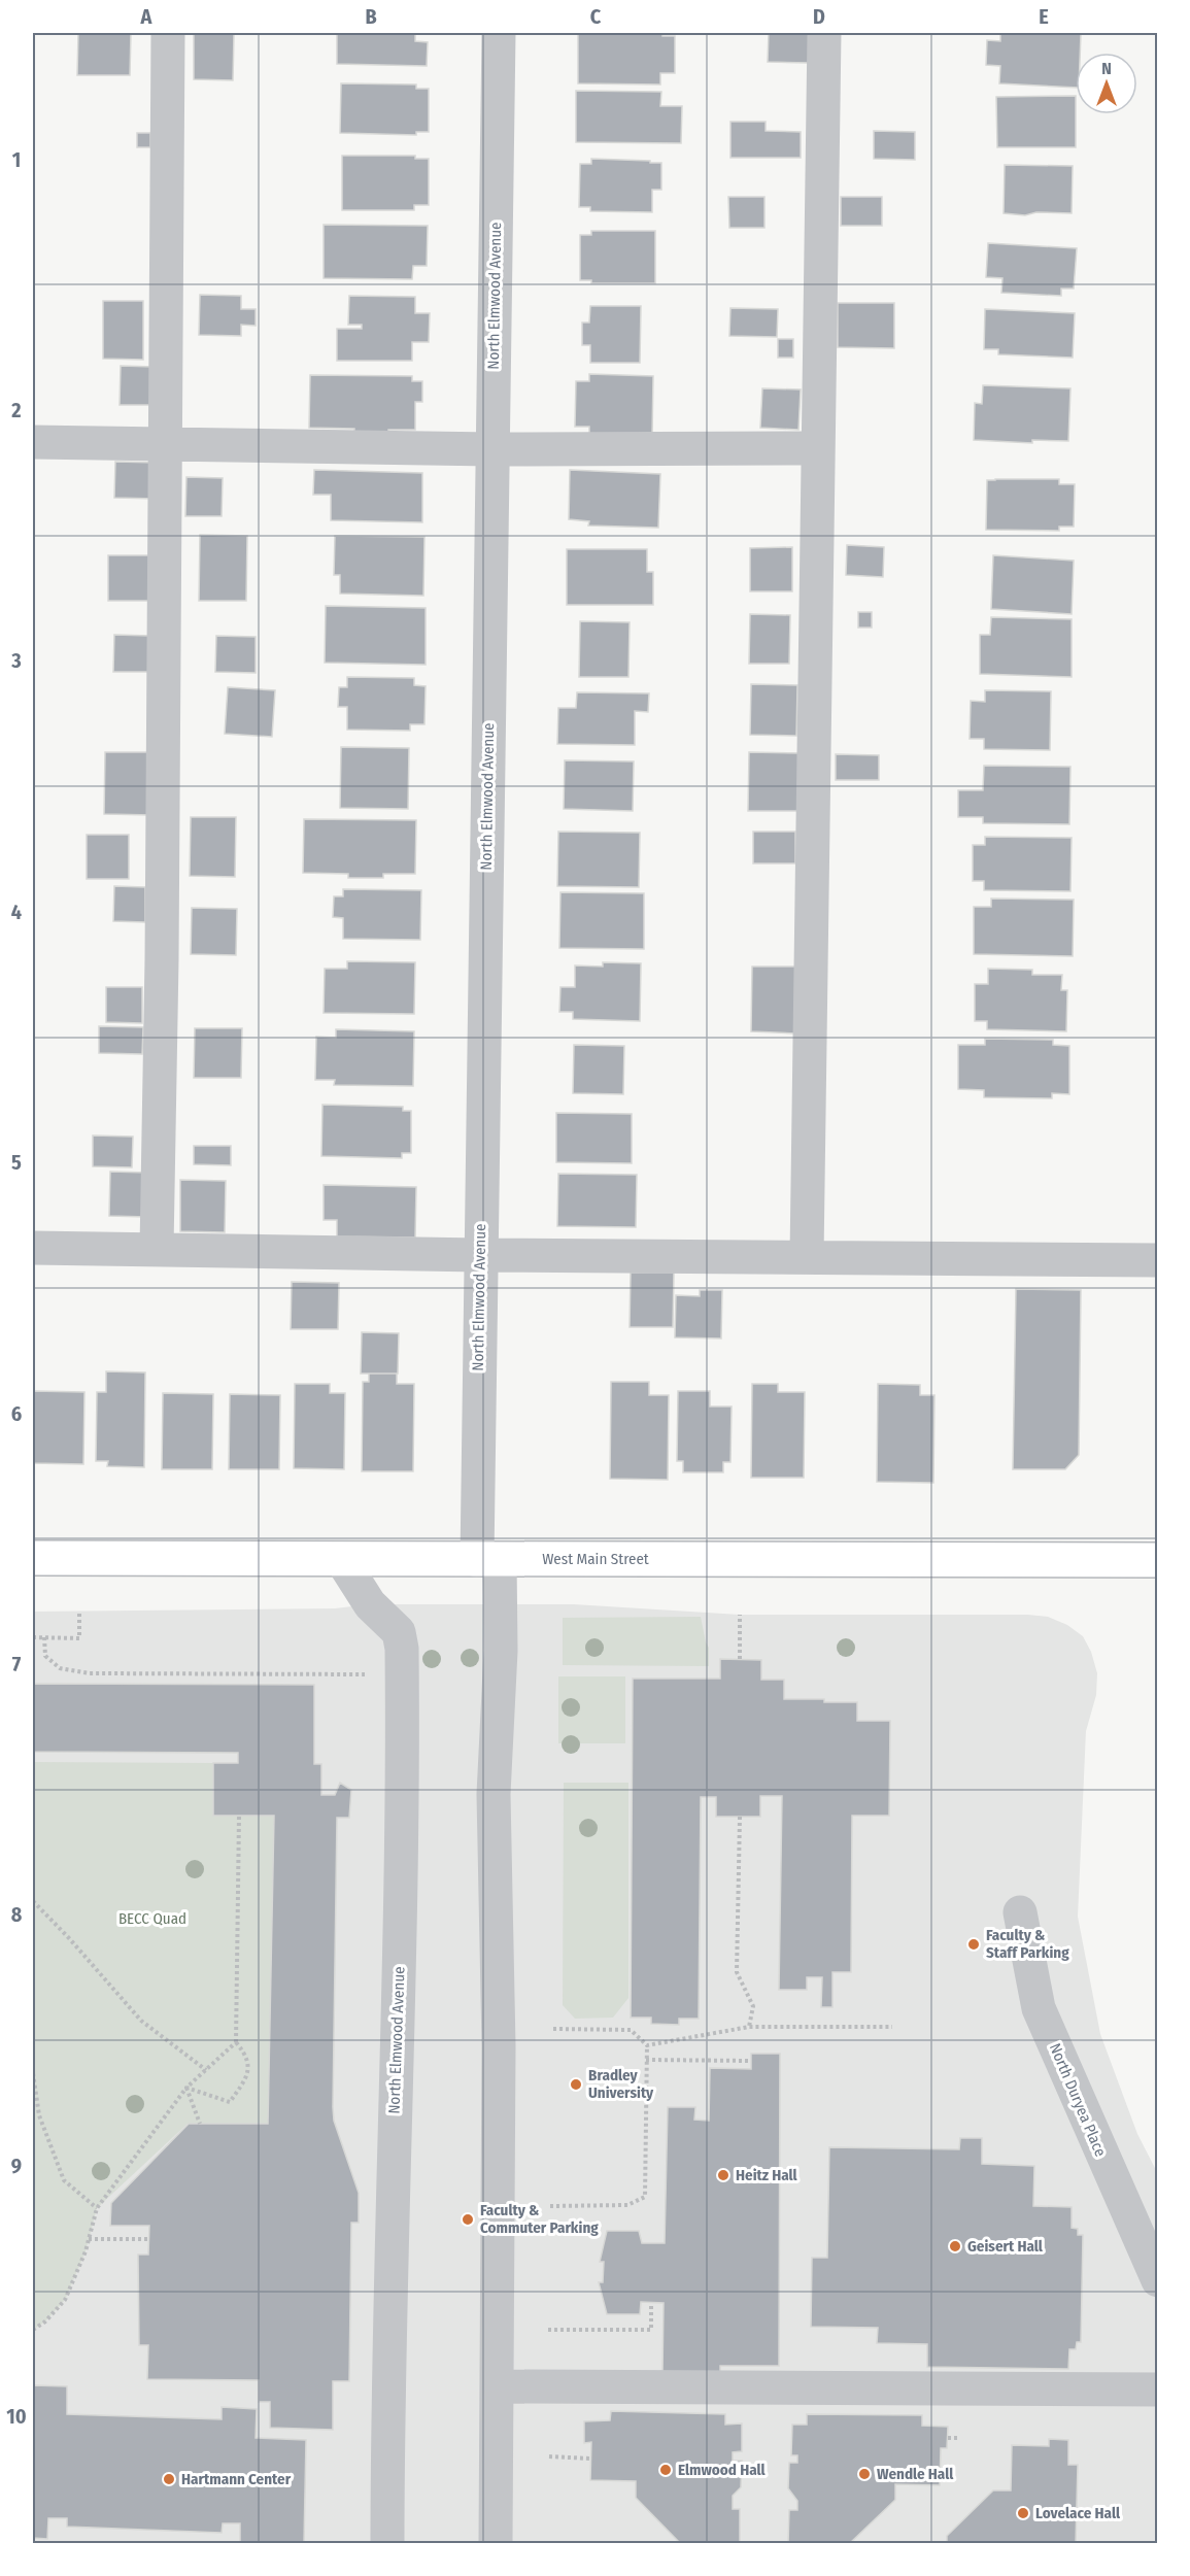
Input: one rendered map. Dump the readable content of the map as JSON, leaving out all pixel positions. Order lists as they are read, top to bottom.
{
  "streets": {
    "main road": ["West Main Street"],
    "street": ["North Elmwood Avenue", "North Duryea Place"]
  },
  "crossings": [
    ["North Elmwood Avenue", "West Main Street"]
  ],
  "parks": ["BECC Quad"],
  "places": [
    "Faculty & Staff Parking",
    "Bradley University",
    "Heitz Hall",
    "Faculty & Commuter Parking",
    "Geisert Hall",
    "Elmwood Hall",
    "Wendle Hall",
    "Hartmann Center",
    "Lovelace Hall"
  ],
  "north": "top",
  "grid": {
    "columns": [
      "A",
      "B",
      "C",
      "D",
      "E"
    ],
    "rows": [
      "1",
      "2",
      "3",
      "4",
      "5",
      "6",
      "7",
      "8",
      "9",
      "10"
    ]
  }
}
